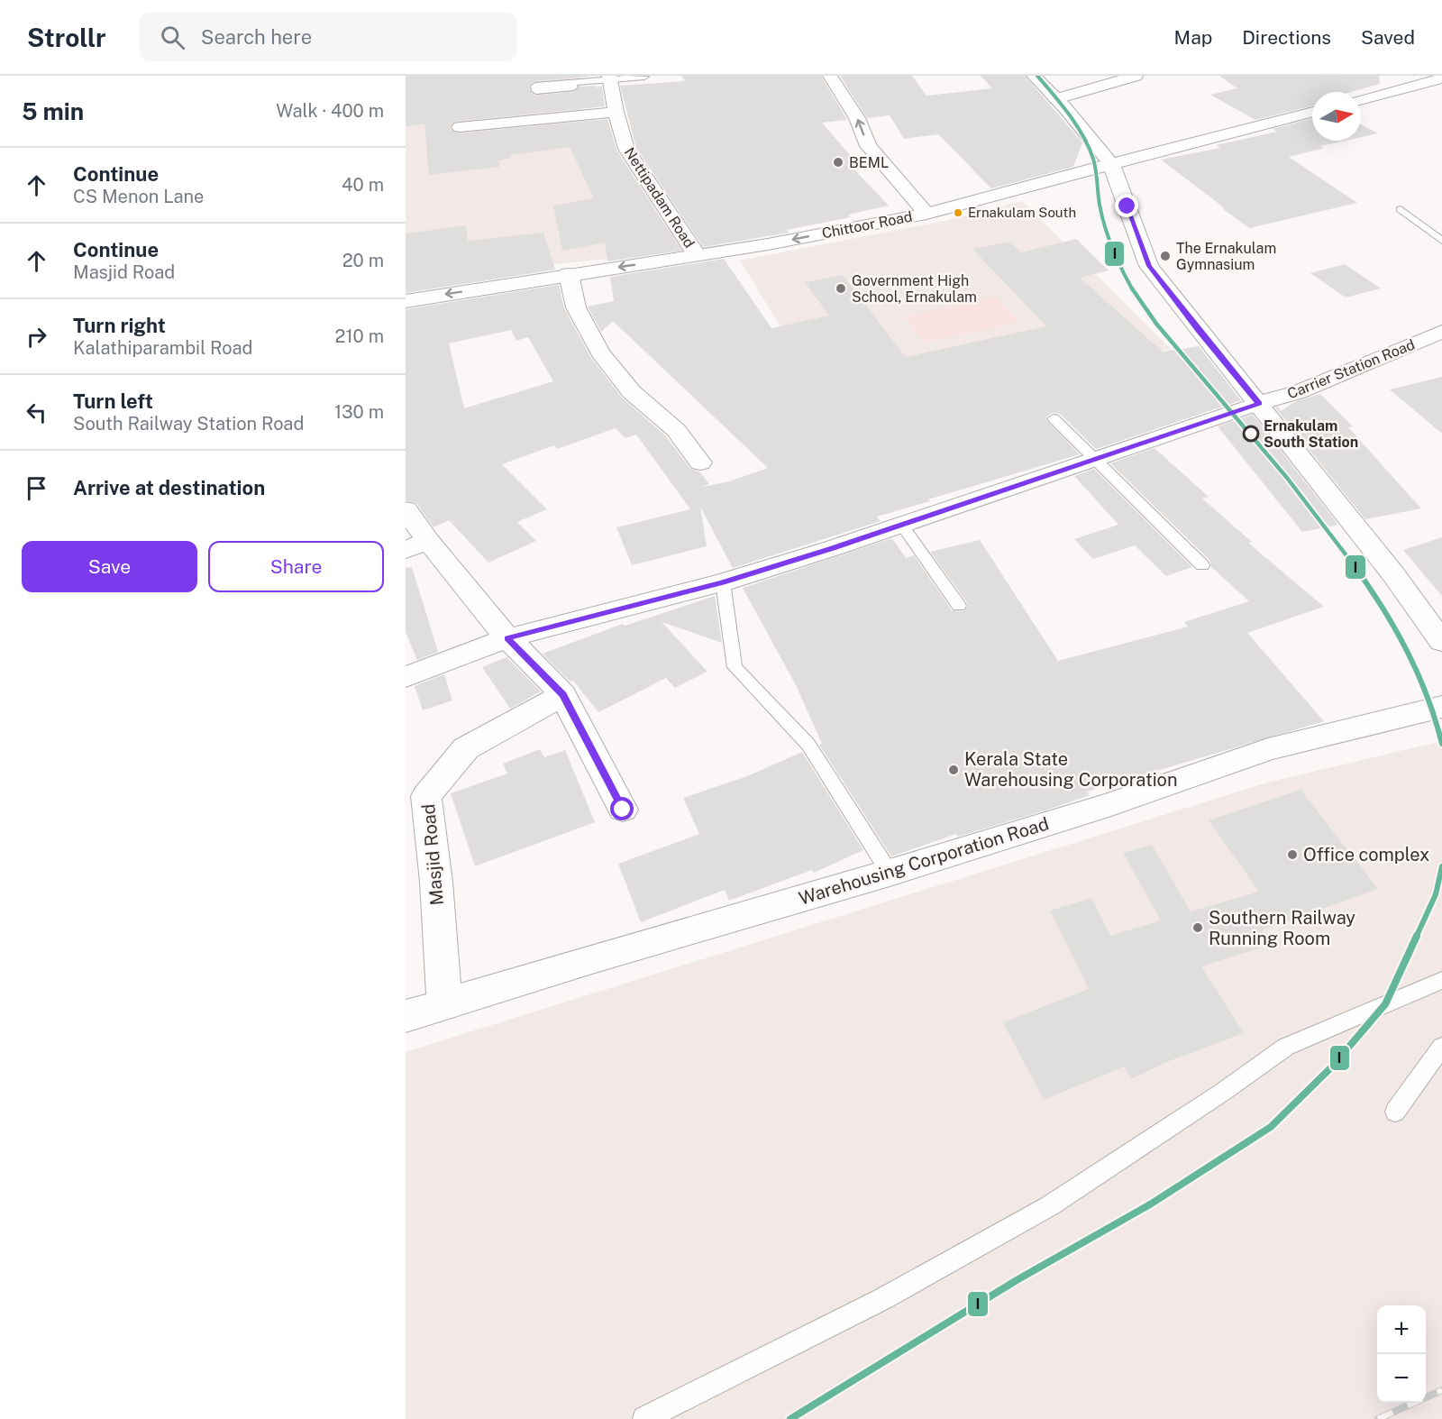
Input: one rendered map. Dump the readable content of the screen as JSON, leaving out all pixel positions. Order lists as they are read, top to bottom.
{
  "streets": {
    "street": [
      "Nettipadam Road",
      "Chittoor Road",
      "Carrier Station Road",
      "Masjid Road",
      "Warehousing Corporation Road"
    ]
  },
  "crossings": [
    ["Nettipadam Road", "Chittoor Road"],
    ["Masjid Road", "Warehousing Corporation Road"]
  ],
  "one_way": ["Chittoor Road"],
  "places": [
    "BEML",
    "Ernakulam South",
    "The Ernakulam Gymnasium",
    "Government High School, Ernakulam",
    "Ernakulam South Station",
    "Kerala State Warehousing Corporation",
    "Office complex",
    "Southern Railway Running Room"
  ],
  "lines": ["transit line I"],
  "north": "right",
  "page": {
    "header": "Strollr",
    "search": "Search here",
    "nav": ["Map", "Directions", "Saved"],
    "heading": ["5 min", "Walk · 400 m"],
    "list": [
      ["Continue", "CS Menon Lane", "40 m"],
      ["Continue", "Masjid Road", "20 m"],
      ["Turn right", "Kalathiparambil Road", "210 m"],
      ["Turn left", "South Railway Station Road", "130 m"],
      "Arrive at destination"
    ],
    "buttons": ["Save", "Share"],
    "map_buttons": ["+", "−"]
  }
}
